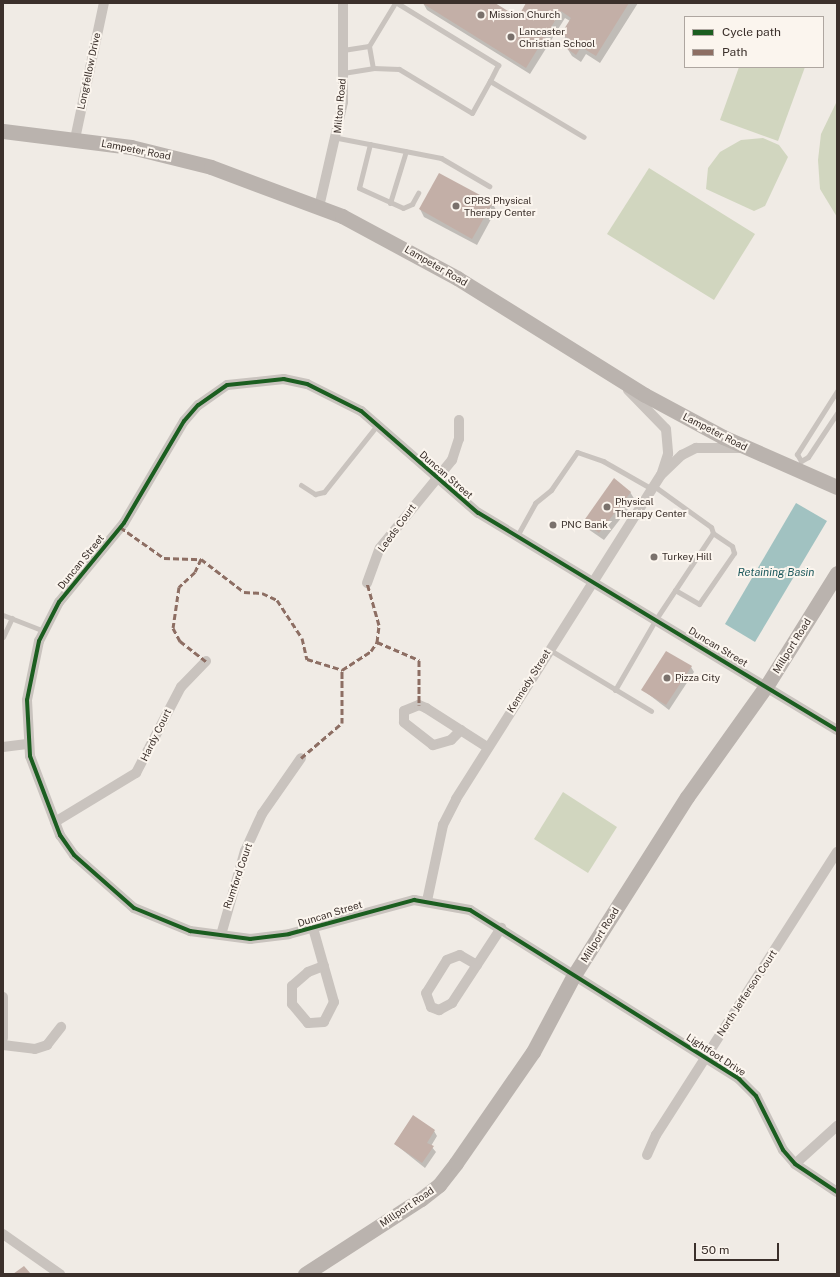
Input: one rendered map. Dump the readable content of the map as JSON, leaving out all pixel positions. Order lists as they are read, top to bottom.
{
  "streets": {
    "main road": ["Lampeter Road", "Millport Road"],
    "street": [
      "Longfellow Drive",
      "Milton Road",
      "Duncan Street",
      "Leeds Court",
      "Kennedy Street",
      "Hardy Court",
      "Rumford Court",
      "North Jefferson Court",
      "Lightfoot Drive"
    ]
  },
  "crossings": [
    ["Longfellow Drive", "Lampeter Road"],
    ["Milton Road", "Lampeter Road"],
    ["Lampeter Road", "Kennedy Street"],
    ["Duncan Street", "Leeds Court"],
    ["Duncan Street", "Millport Road"],
    ["Duncan Street", "Kennedy Street"],
    ["Duncan Street", "Hardy Court"],
    ["Duncan Street", "Rumford Court"],
    ["Duncan Street", "Lightfoot Drive"],
    ["Millport Road", "Lightfoot Drive"],
    ["North Jefferson Court", "Lightfoot Drive"]
  ],
  "water": ["Retaining Basin"],
  "places": [
    "Mission Church",
    "Lancaster Christian School",
    "CPRS Physical Therapy Center",
    "Physical Therapy Center",
    "PNC Bank",
    "Turkey Hill",
    "Pizza City"
  ],
  "legend": ["Cycle path", "Path"],
  "scale_bar": "50 m"
}
